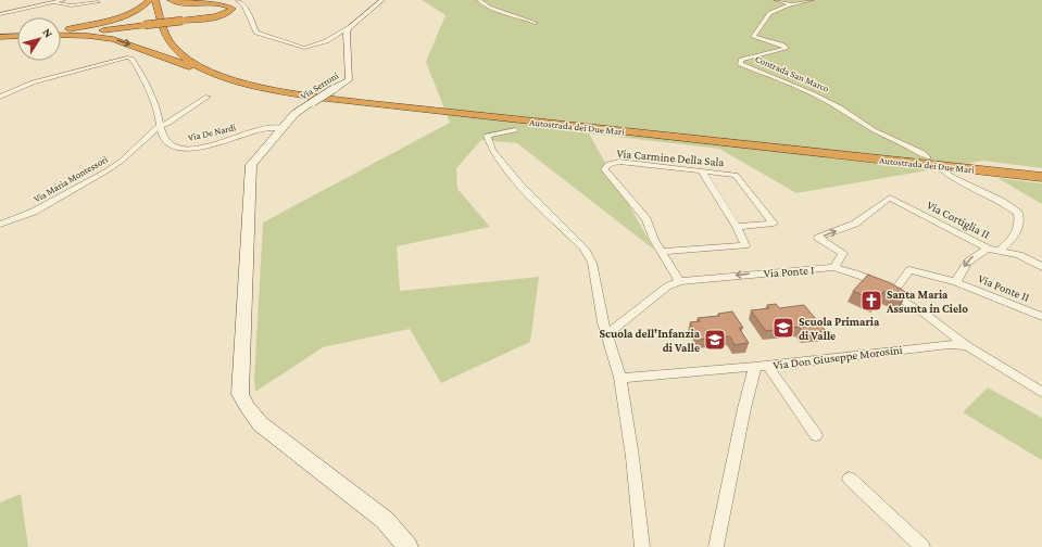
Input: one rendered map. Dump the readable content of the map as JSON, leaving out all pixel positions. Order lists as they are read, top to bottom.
{
  "streets": {
    "highway": ["Autostrada dei Due Mari"],
    "main road": ["Via Serroni"],
    "street": [
      "Contrada San Marco",
      "Via De Nardi",
      "Via Carmine Della Sala",
      "Via Maria Montessori",
      "Via Cortiglia II",
      "Via Ponte I",
      "Via Ponte II",
      "Via Don Giuseppe Morosini"
    ]
  },
  "crossings": [
    ["Via Serroni", "Autostrada dei Due Mari"],
    ["Via Serroni", "Via De Nardi"],
    ["Via De Nardi", "Via Maria Montessori"],
    ["Via Cortiglia II", "Via Ponte I"],
    ["Via Ponte I", "Via Don Giuseppe Morosini"]
  ],
  "one_way": ["Via Ponte I"],
  "places": {
    "church": ["Santa Maria Assunta in Cielo"],
    "school or university": ["Scuola Primaria di Valle", "Scuola dell'Infanzia di Valle"]
  },
  "north": "top right"
}
